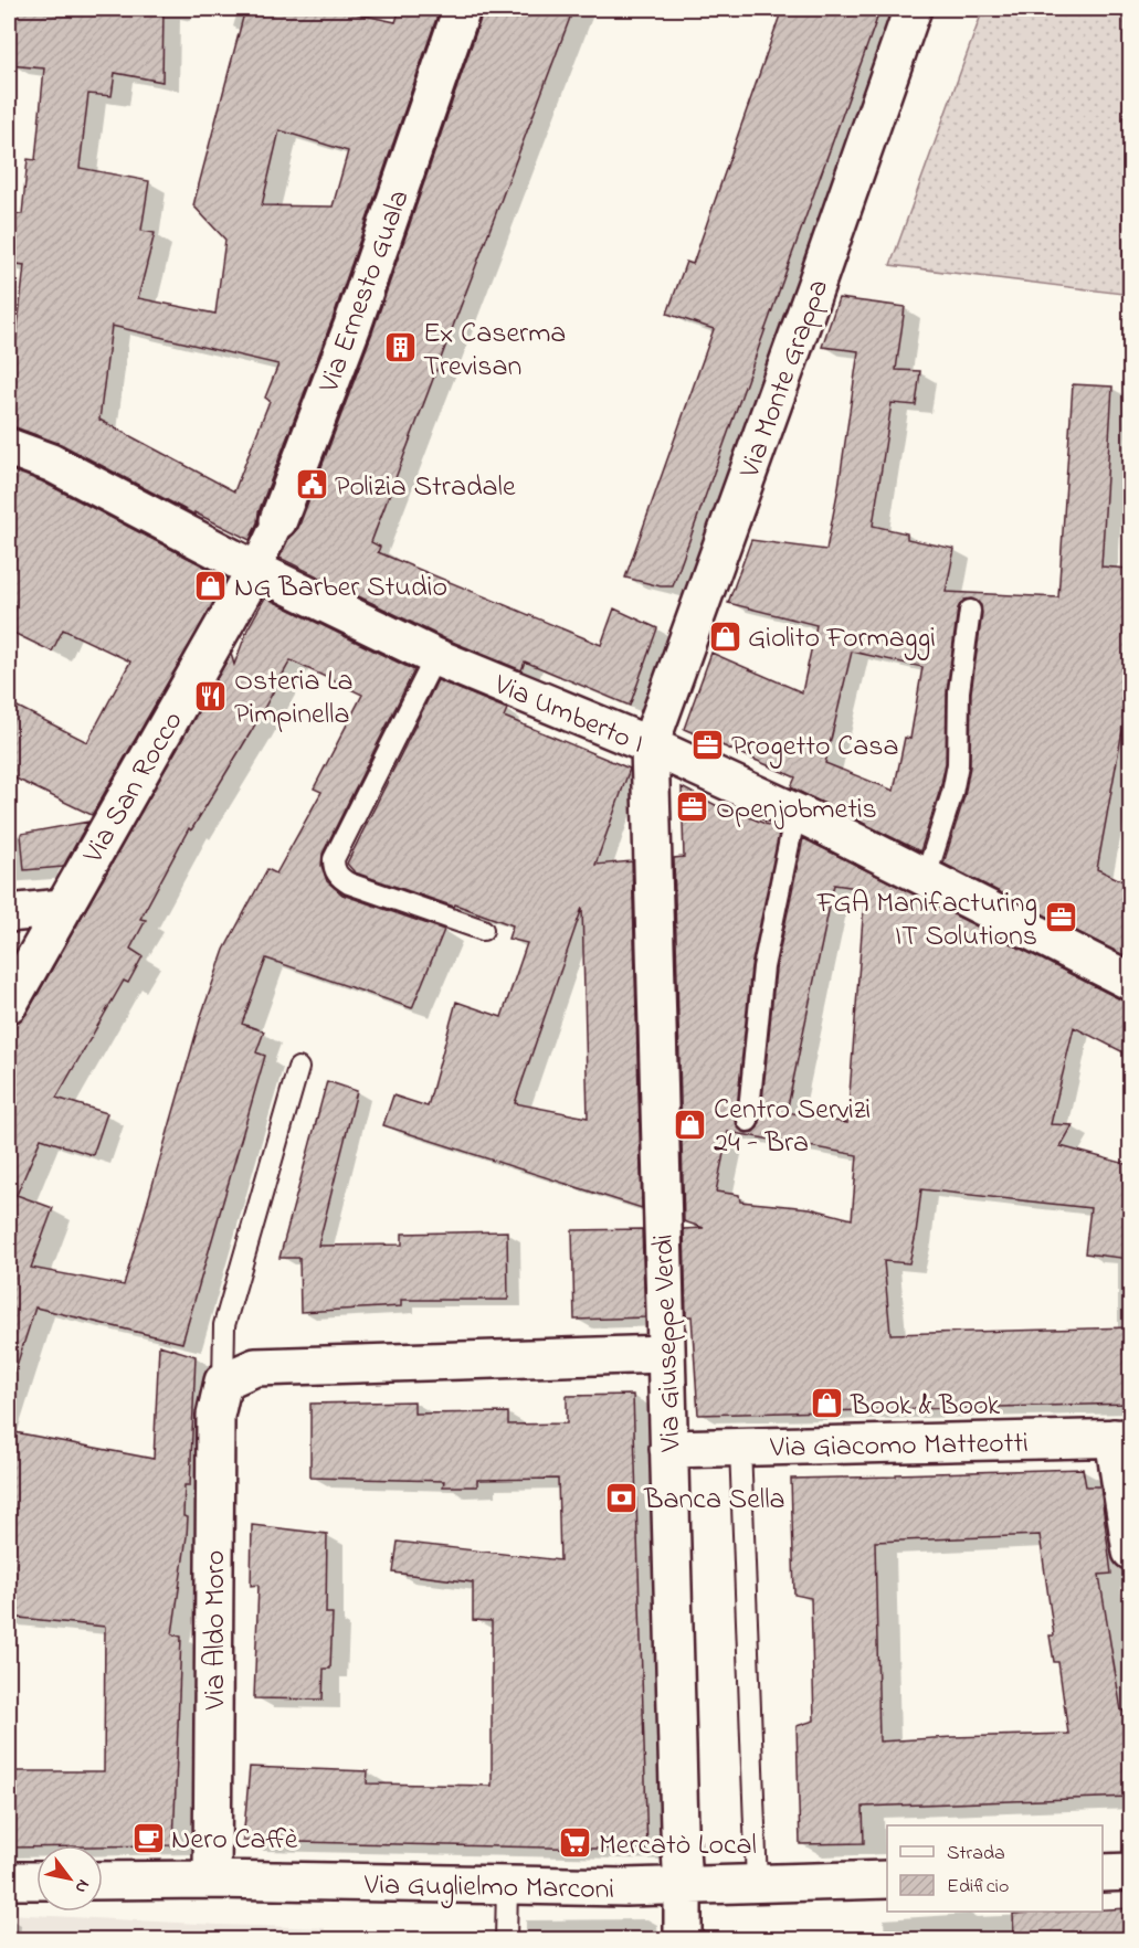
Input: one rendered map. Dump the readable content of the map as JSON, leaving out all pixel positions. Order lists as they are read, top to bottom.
{
  "streets": {
    "street": [
      "Via Ernesto Guala",
      "Via Monte Grappa",
      "Via Umberto I",
      "Via San Rocco",
      "Via Giuseppe Verdi",
      "Via Giacomo Matteotti",
      "Via Aldo Moro",
      "Via Guglielmo Marconi"
    ]
  },
  "crossings": [
    ["Via Ernesto Guala", "Via Umberto I"],
    ["Via Ernesto Guala", "Via San Rocco"],
    ["Via Monte Grappa", "Via Umberto I"],
    ["Via Monte Grappa", "Via Giuseppe Verdi"],
    ["Via Umberto I", "Via San Rocco"],
    ["Via Umberto I", "Via Giuseppe Verdi"],
    ["Via Giuseppe Verdi", "Via Giacomo Matteotti"],
    ["Via Giuseppe Verdi", "Via Guglielmo Marconi"],
    ["Via Aldo Moro", "Via Guglielmo Marconi"]
  ],
  "places": {
    "building": ["Ex Caserma Trevisan"],
    "public building": ["Polizia Stradale"],
    "shop": [
      "NG Barber Studio",
      "Giolito Formaggi",
      "Centro Servizi 24 - Bra",
      "Book & Book"
    ],
    "restaurant": ["Osteria La Pimpinella"],
    "office": ["Progetto Casa", "Openjobmetis", "FGA Manifacturing IT Solutions"],
    "bank": ["Banca Sella"],
    "cafe": ["Nero Caffè"],
    "supermarket": ["Mercatò Local"]
  },
  "legend": ["Strada", "Edificio"],
  "north": "bottom right"
}
